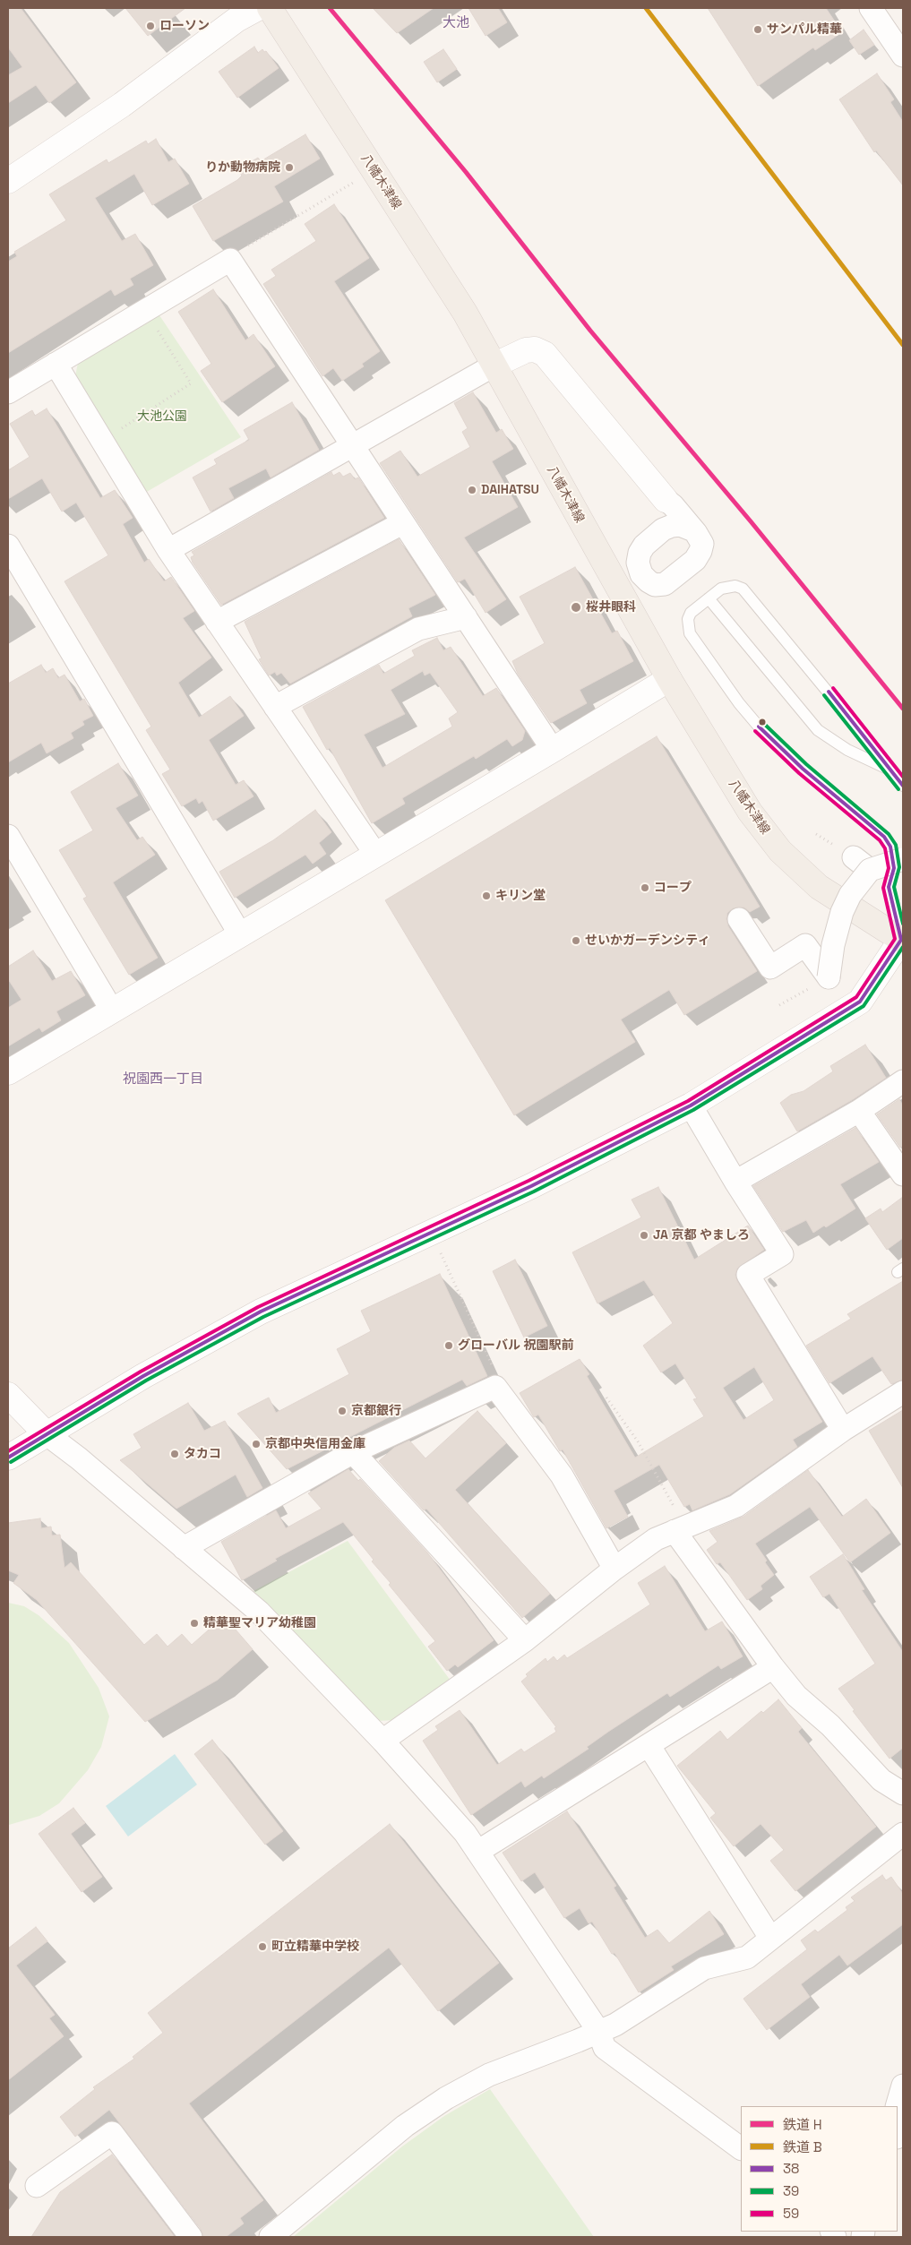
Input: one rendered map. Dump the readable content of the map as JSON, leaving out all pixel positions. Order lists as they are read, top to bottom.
{
  "streets": {
    "main road": ["八幡木津線"]
  },
  "districts": ["大池", "祝園西一丁目"],
  "parks": ["大池公園"],
  "places": [
    "ローソン",
    "サンパル精華",
    "りか動物病院",
    "DAIHATSU",
    "桜井眼科",
    "コープ",
    "キリン堂",
    "せいかガーデンシティ",
    "JA 京都 やましろ",
    "グローバル 祝園駅前",
    "京都銀行",
    "京都中央信用金庫",
    "タカコ",
    "精華聖マリア幼稚園",
    "町立精華中学校"
  ],
  "lines": [
    "rail line H",
    "rail line B",
    "transit line 59",
    "transit line 38",
    "transit line 39"
  ],
  "legend": [
    "鉄道 H",
    "鉄道 B",
    "38",
    "39",
    "59"
  ]
}
